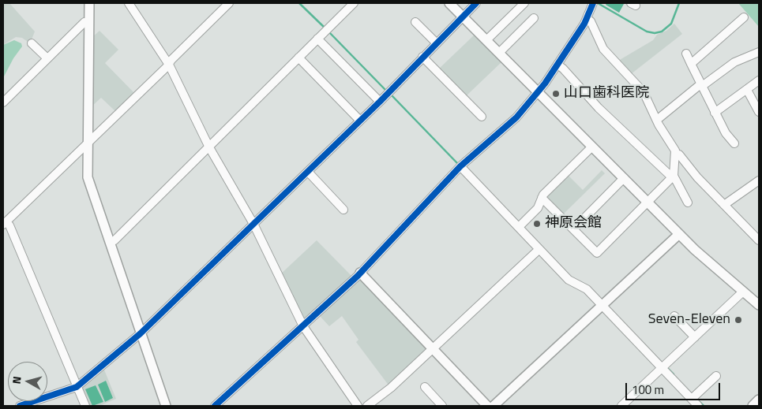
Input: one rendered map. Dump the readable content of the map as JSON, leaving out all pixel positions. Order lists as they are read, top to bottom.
{
  "places": ["山口歯科医院", "神原会館", "Seven-Eleven"],
  "scale_bar": "100 m",
  "north": "left"
}
